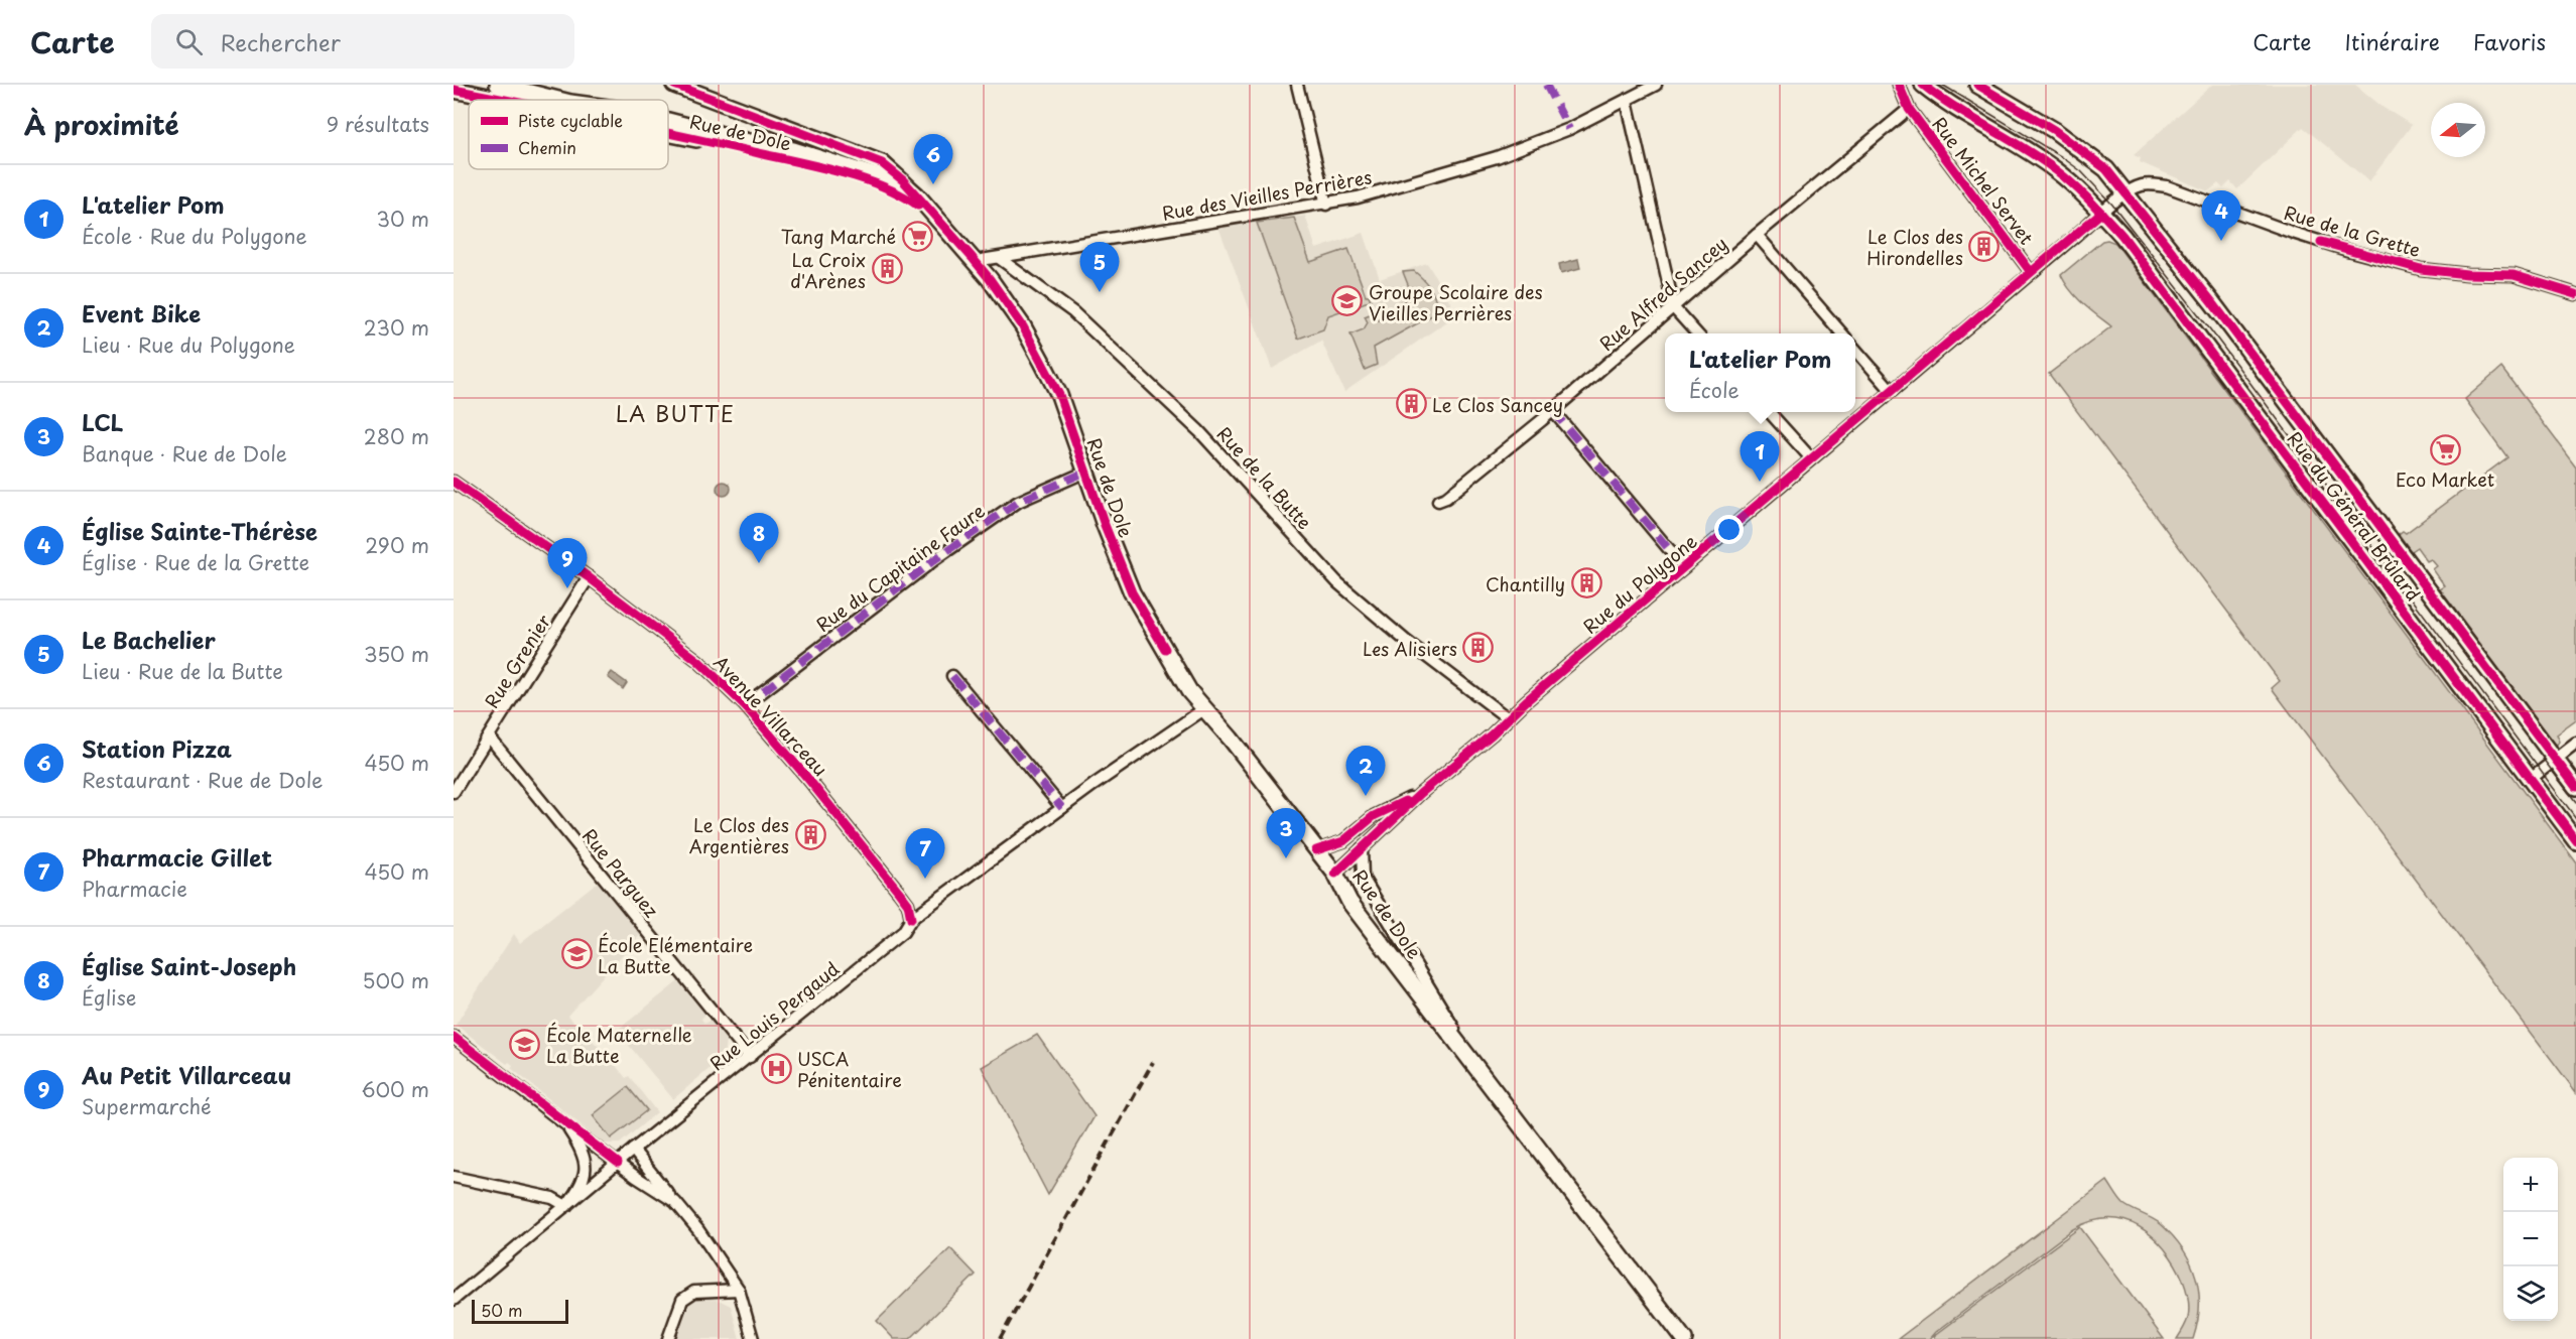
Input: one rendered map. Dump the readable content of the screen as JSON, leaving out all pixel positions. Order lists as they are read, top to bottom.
{
  "streets": {
    "main road": ["Rue de Dole", "Rue du Général Brûlard"],
    "street": [
      "Rue Michel Servet",
      "Rue des Vieilles Perrières",
      "Rue de la Grette",
      "Rue Alfred Sancey",
      "Rue de la Butte",
      "Rue du Capitaine Faure",
      "Rue du Polygone",
      "Rue Grenier",
      "Avenue Villarceau",
      "Rue Parguez",
      "Rue Louis Pergaud"
    ]
  },
  "crossings": [
    ["Rue de Dole", "Rue des Vieilles Perrières"],
    ["Rue de Dole", "Rue du Capitaine Faure"],
    ["Rue de Dole", "Rue du Polygone"],
    ["Rue de Dole", "Rue Louis Pergaud"],
    ["Rue Michel Servet", "Rue Alfred Sancey"],
    ["Rue Michel Servet", "Rue du Polygone"],
    ["Rue des Vieilles Perrières", "Rue de la Butte"],
    ["Rue de la Grette", "Rue du Général Brûlard"],
    ["Rue de la Grette", "Rue du Polygone"],
    ["Rue de la Butte", "Rue du Polygone"],
    ["Rue du Général Brûlard", "Rue du Polygone"],
    ["Rue du Capitaine Faure", "Avenue Villarceau"],
    ["Rue Grenier", "Avenue Villarceau"],
    ["Rue Grenier", "Rue Parguez"],
    ["Avenue Villarceau", "Rue Louis Pergaud"],
    ["Rue Parguez", "Rue Louis Pergaud"]
  ],
  "districts": ["LA BUTTE"],
  "places": {
    "supermarket": ["Tang Marché", "Eco Market"],
    "building": [
      "Le Clos des Hirondelles",
      "La Croix d'Arènes",
      "Le Clos Sancey",
      "Chantilly",
      "Les Alisiers",
      "Le Clos des Argentières"
    ],
    "school or university": ["Groupe Scolaire des Vieilles Perrières", "École Elémentaire La Butte", "École Maternelle La Butte"],
    "hospital": ["USCA Pénitentaire"]
  },
  "legend": ["Piste cyclable", "Chemin"],
  "scale_bar": "50 m",
  "north": "left",
  "page": {
    "header": "Carte",
    "search": "Rechercher",
    "nav": ["Carte", "Itinéraire", "Favoris"],
    "heading": ["À proximité", "9 résultats"],
    "pins": [
      "6",
      "4",
      "5",
      "1",
      "8",
      "9",
      "2",
      "3",
      "7"
    ],
    "list": [
      {
        "mark": "1",
        "name": "L'atelier Pom",
        "note": "École · Rue du Polygone",
        "value": "30 m"
      },
      {
        "mark": "2",
        "name": "Event Bike",
        "note": "Lieu · Rue du Polygone",
        "value": "230 m"
      },
      {
        "mark": "3",
        "name": "LCL",
        "note": "Banque · Rue de Dole",
        "value": "280 m"
      },
      {
        "mark": "4",
        "name": "Église Sainte-Thérèse",
        "note": "Église · Rue de la Grette",
        "value": "290 m"
      },
      {
        "mark": "5",
        "name": "Le Bachelier",
        "note": "Lieu · Rue de la Butte",
        "value": "350 m"
      },
      {
        "mark": "6",
        "name": "Station Pizza",
        "note": "Restaurant · Rue de Dole",
        "value": "450 m"
      },
      {
        "mark": "7",
        "name": "Pharmacie Gillet",
        "note": "Pharmacie",
        "value": "450 m"
      },
      {
        "mark": "8",
        "name": "Église Saint-Joseph",
        "note": "Église",
        "value": "500 m"
      },
      {
        "mark": "9",
        "name": "Au Petit Villarceau",
        "note": "Supermarché",
        "value": "600 m"
      }
    ],
    "popup": ["L'atelier Pom", "École"],
    "map_buttons": ["+", "−"],
    "scale": "50 m"
  }
}
